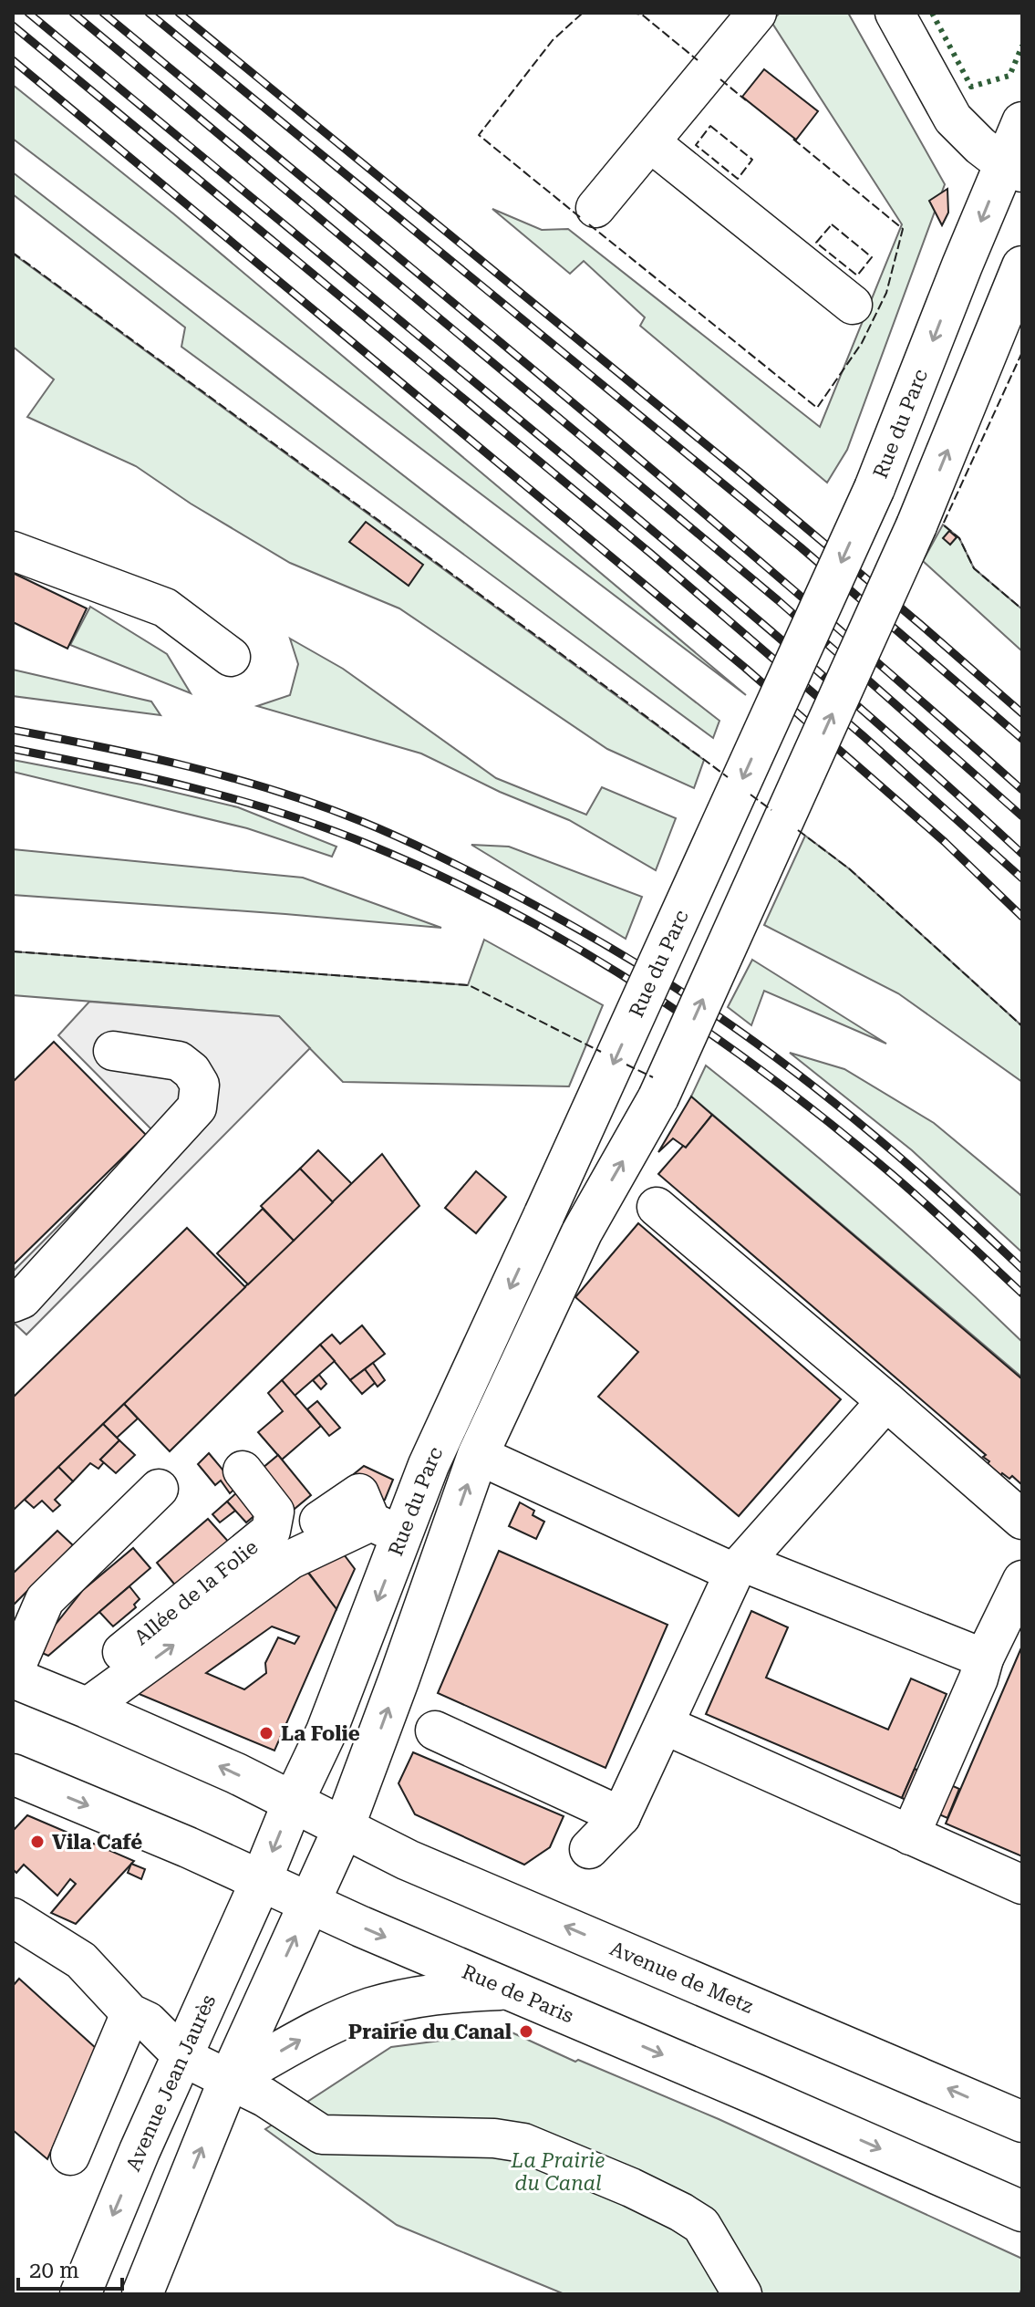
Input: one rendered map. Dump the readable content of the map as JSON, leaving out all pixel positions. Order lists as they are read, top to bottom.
{
  "streets": {
    "main road": [
      "Rue du Parc",
      "Avenue de Metz",
      "Rue de Paris",
      "Avenue Jean Jaurès"
    ],
    "street": ["Allée de la Folie"]
  },
  "crossings": [
    ["Rue du Parc", "Avenue de Metz"],
    ["Rue du Parc", "Rue de Paris"],
    ["Rue du Parc", "Avenue Jean Jaurès"],
    ["Rue de Paris", "Avenue Jean Jaurès"]
  ],
  "one_way": ["Avenue de Metz", "Rue de Paris"],
  "parks": ["La Prairie du Canal"],
  "places": ["La Folie", "Vila Café", "Prairie du Canal"],
  "scale_bar": "20 m"
}
